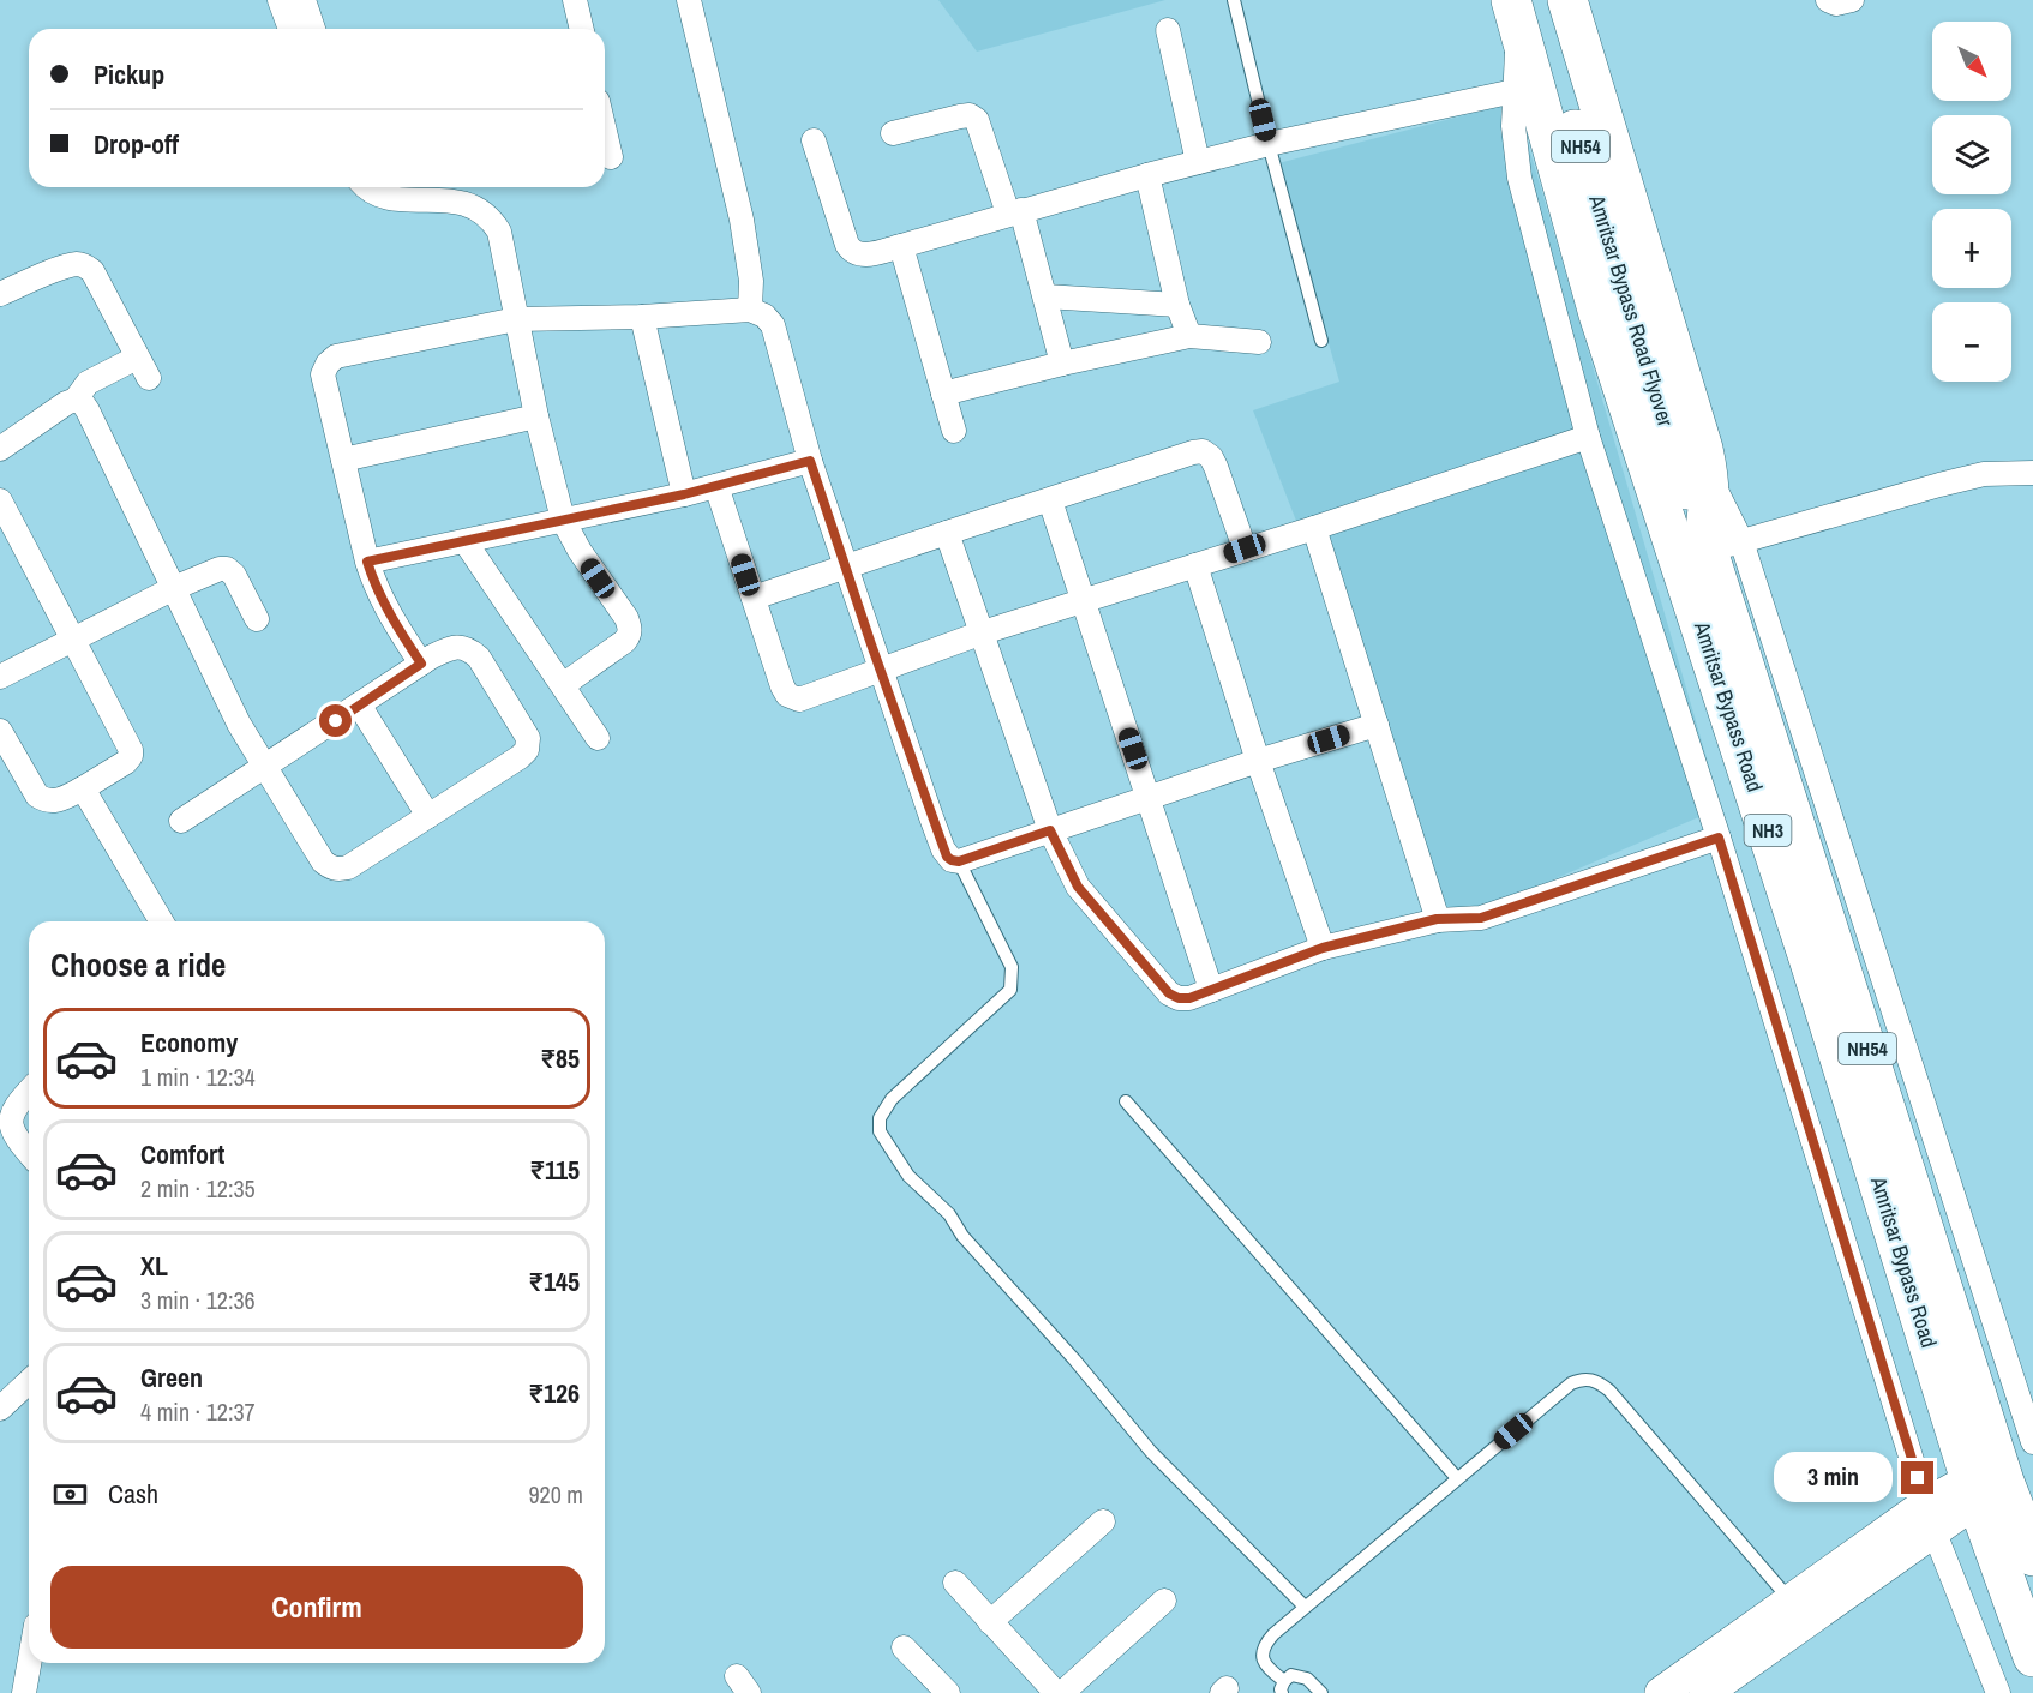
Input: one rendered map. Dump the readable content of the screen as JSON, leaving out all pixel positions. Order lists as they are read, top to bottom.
{
  "streets": {
    "highway": [
      "NH54",
      "Amritsar Bypass Road Flyover",
      "Amritsar Bypass Road",
      "NH3"
    ]
  },
  "crossings": [
    ["Amritsar Bypass Road Flyover", "Amritsar Bypass Road"]
  ],
  "north": "bottom right",
  "page": {
    "map_buttons": ["+", "−"],
    "banner": ["Pickup", "Drop-off"],
    "heading": "Choose a ride",
    "list": [
      {
        "name": "Economy",
        "note": "1 min · 12:34",
        "value": "₹85"
      },
      {
        "name": "Comfort",
        "note": "2 min · 12:35",
        "value": "₹115"
      },
      {
        "name": "XL",
        "note": "3 min · 12:36",
        "value": "₹145"
      },
      {
        "name": "Green",
        "note": "4 min · 12:37",
        "value": "₹126"
      }
    ],
    "bubble": "3 min",
    "pay": ["Cash", "920 m"],
    "buttons": "Confirm"
  }
}
